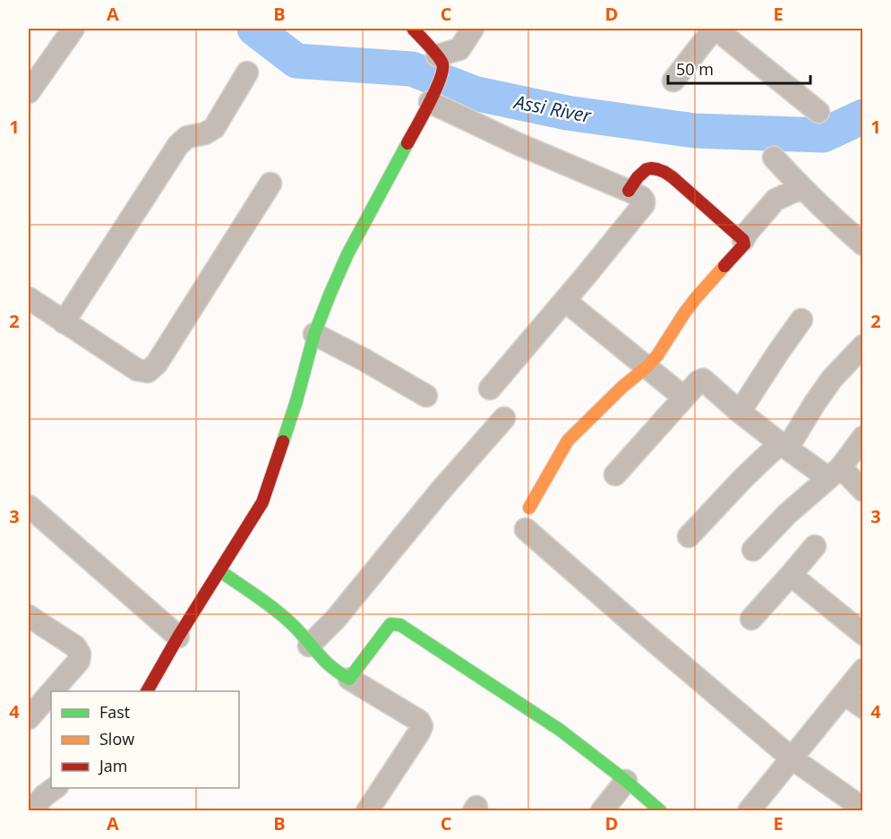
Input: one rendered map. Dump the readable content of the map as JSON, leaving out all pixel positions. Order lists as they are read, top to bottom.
{
  "water": ["Assi River"],
  "legend": ["Fast", "Slow", "Jam"],
  "scale_bar": "50 m",
  "grid": {
    "columns": [
      "A",
      "B",
      "C",
      "D",
      "E"
    ],
    "rows": [
      "1",
      "2",
      "3",
      "4"
    ]
  }
}
